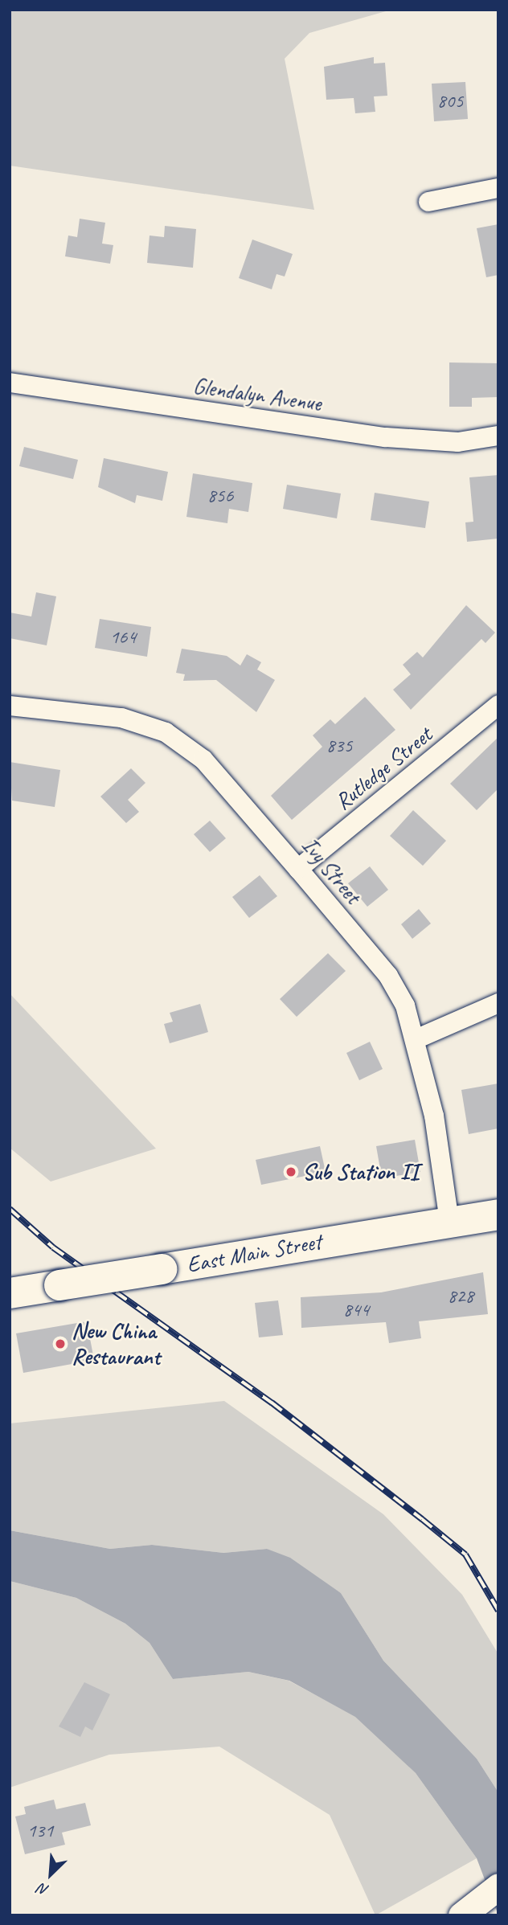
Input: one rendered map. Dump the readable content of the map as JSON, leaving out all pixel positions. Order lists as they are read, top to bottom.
{
  "streets": {
    "main road": ["East Main Street"],
    "street": ["Glendalyn Avenue", "Rutledge Street", "Ivy Street"]
  },
  "crossings": [
    ["Rutledge Street", "Ivy Street"],
    ["Ivy Street", "East Main Street"]
  ],
  "places": ["Sub Station II", "New China Restaurant"],
  "house_numbers": [
    "805",
    "856",
    "164",
    "835",
    "828",
    "844",
    "131"
  ],
  "north": "bottom left"
}
